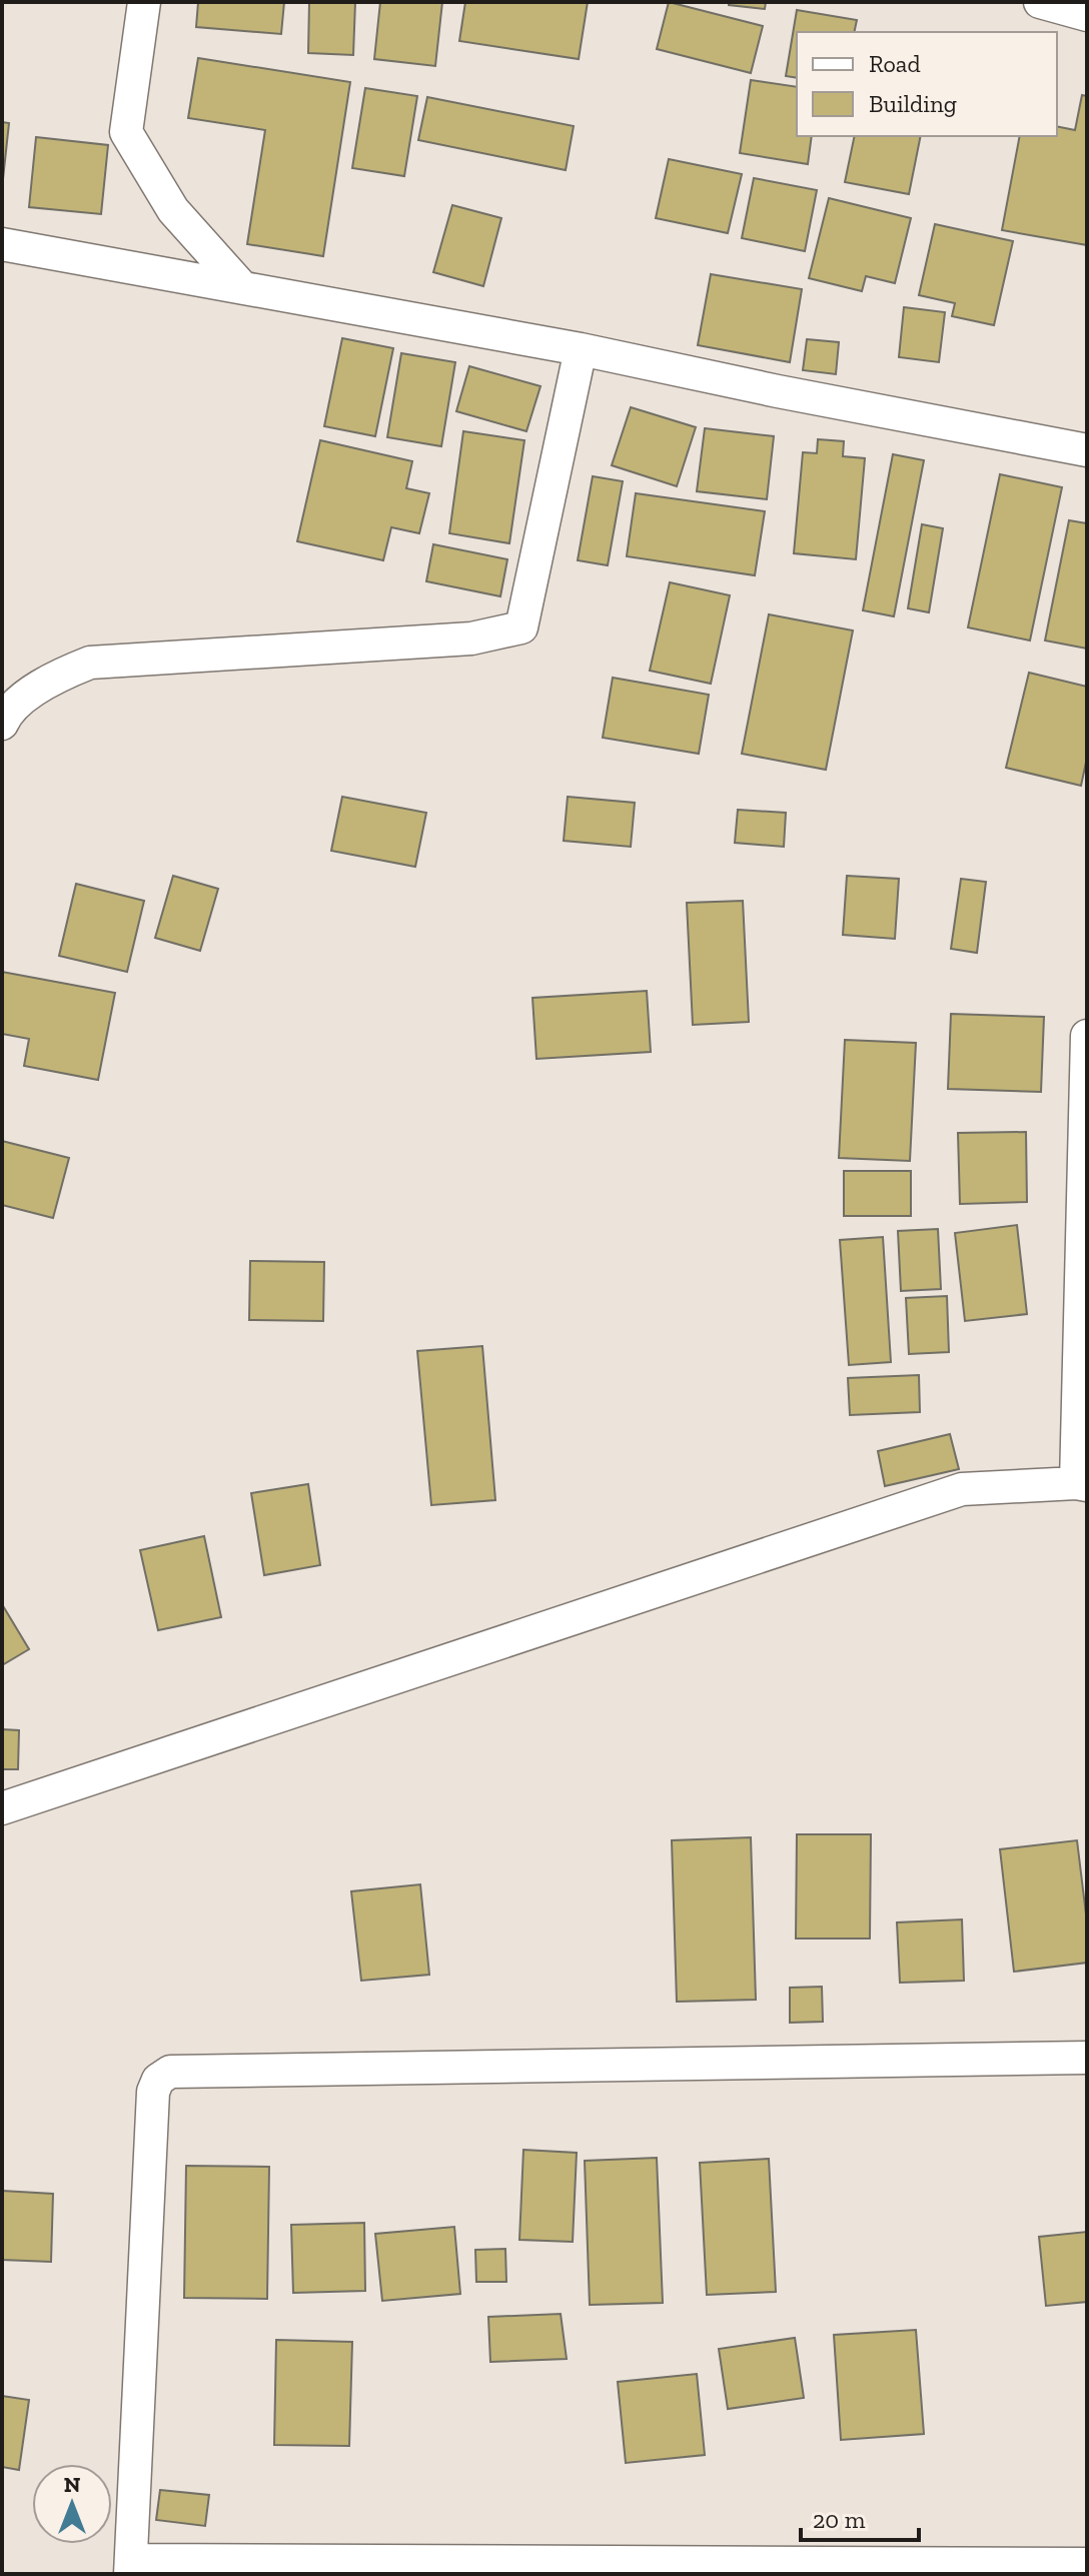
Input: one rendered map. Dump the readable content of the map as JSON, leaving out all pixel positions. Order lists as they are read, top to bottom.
{
  "legend": ["Road", "Building"],
  "scale_bar": "20 m",
  "north": "top"
}
